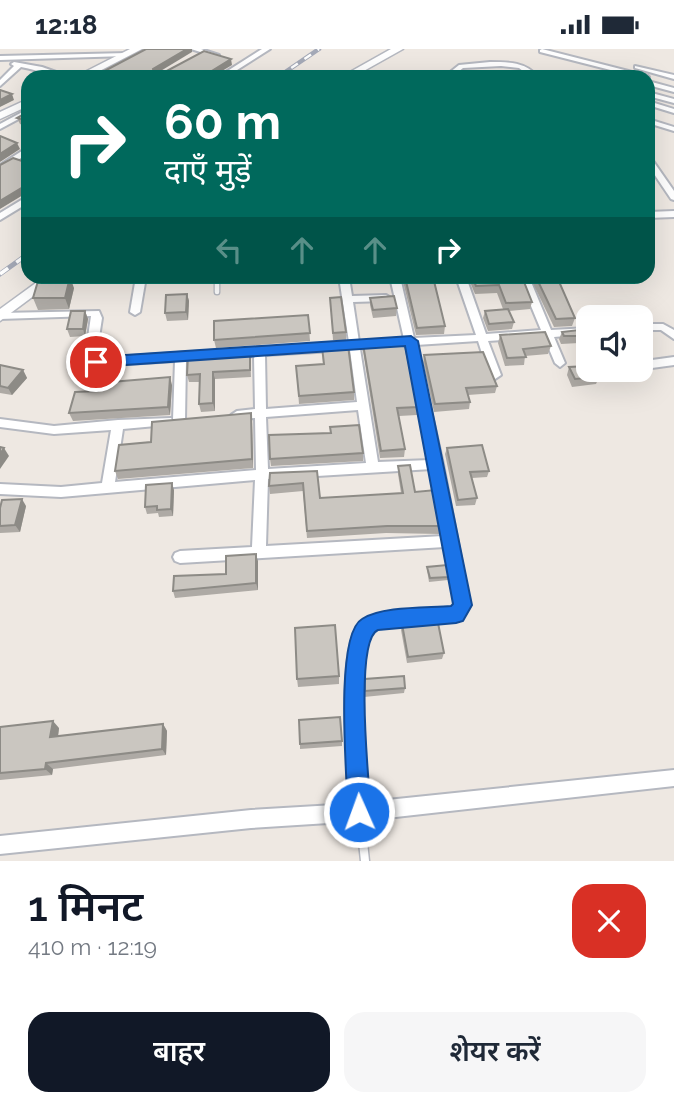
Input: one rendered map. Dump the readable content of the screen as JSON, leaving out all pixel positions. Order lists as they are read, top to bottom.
{
  "page": {
    "status": "12:18",
    "turn": ["60 m", "दाएँ मुड़ें"],
    "heading": ["1 मिनट", "410 m · 12:19"],
    "buttons": ["बाहर", "शेयर करें"]
  }
}
